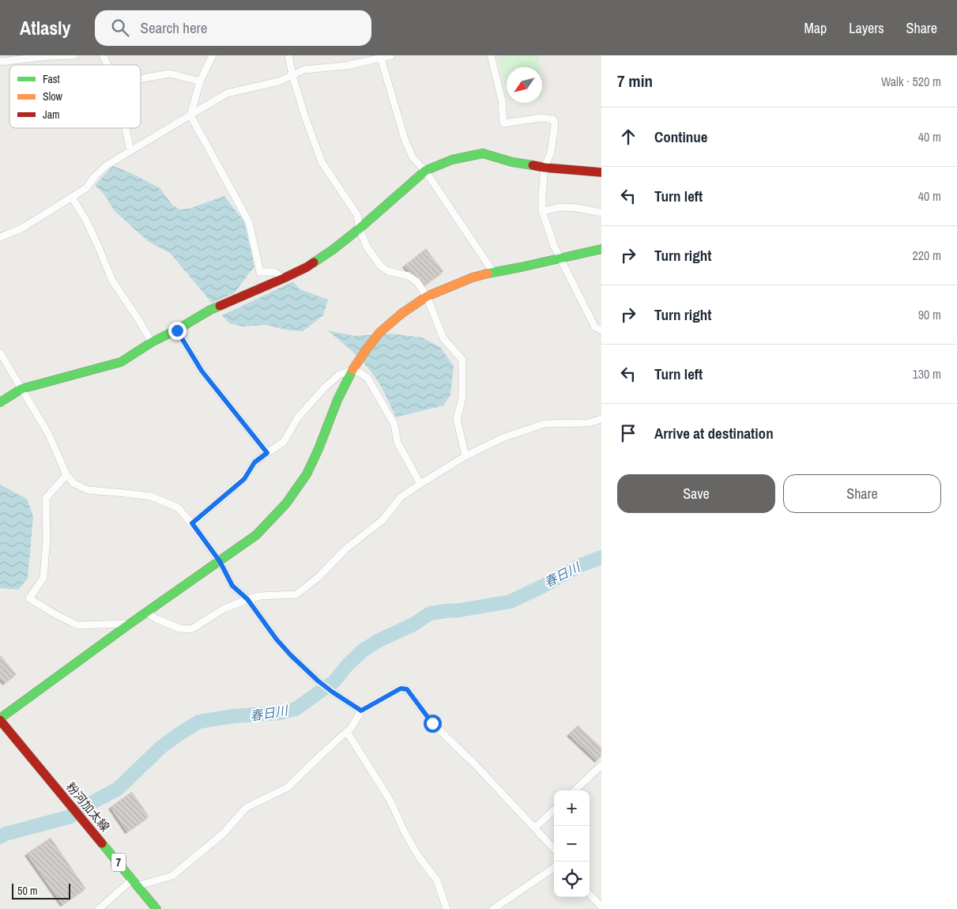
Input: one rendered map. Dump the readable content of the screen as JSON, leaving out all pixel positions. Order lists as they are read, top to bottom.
{
  "streets": {
    "street": ["粉河加太線", "7"]
  },
  "water": ["春日川"],
  "legend": ["Fast", "Slow", "Jam"],
  "scale_bar": "50 m",
  "north": "bottom left",
  "page": {
    "header": "Atlasly",
    "search": "Search here",
    "nav": ["Map", "Layers", "Share"],
    "heading": ["7 min", "Walk · 520 m"],
    "list": [
      ["Continue", "40 m"],
      ["Turn left", "40 m"],
      ["Turn right", "220 m"],
      ["Turn right", "90 m"],
      ["Turn left", "130 m"],
      "Arrive at destination"
    ],
    "buttons": ["Save", "Share"],
    "map_buttons": ["+", "−"],
    "scale": "50 m"
  }
}
